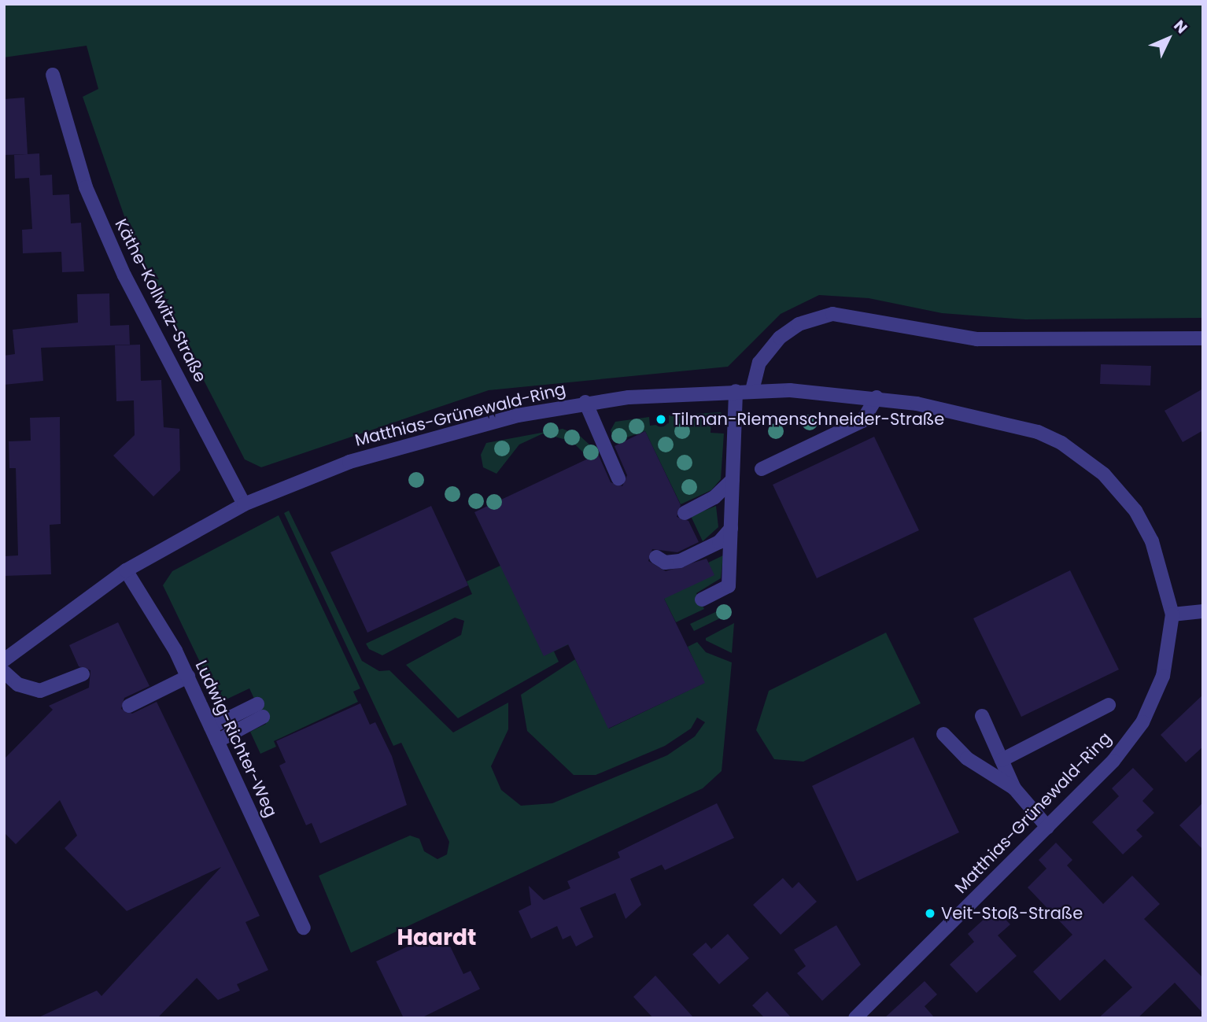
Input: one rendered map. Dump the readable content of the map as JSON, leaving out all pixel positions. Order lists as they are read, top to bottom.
{
  "streets": {
    "street": ["Käthe-Kollwitz-Straße", "Matthias-Grünewald-Ring", "Ludwig-Richter-Weg"]
  },
  "crossings": [
    ["Käthe-Kollwitz-Straße", "Matthias-Grünewald-Ring"],
    ["Matthias-Grünewald-Ring", "Ludwig-Richter-Weg"]
  ],
  "districts": ["Haardt"],
  "places": ["Tilman-Riemenschneider-Straße", "Veit-Stoß-Straße"],
  "north": "top right"
}
